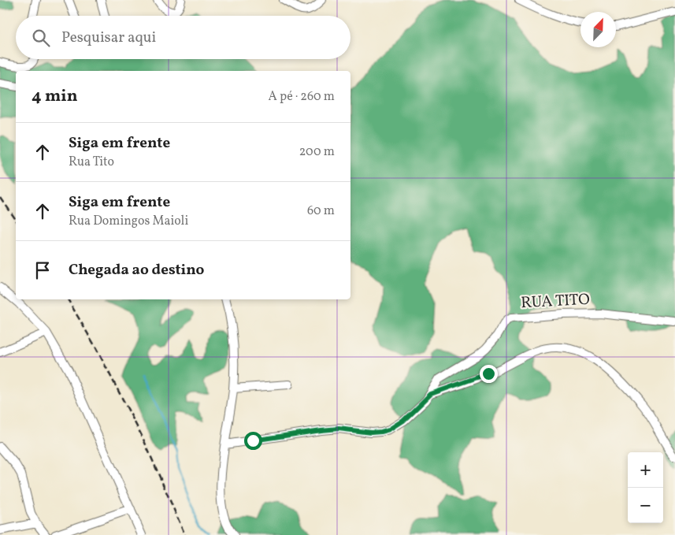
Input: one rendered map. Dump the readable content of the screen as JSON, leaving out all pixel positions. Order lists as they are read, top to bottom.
{
  "streets": {
    "street": ["RUA TITO"]
  },
  "north": "top right",
  "page": {
    "search": "Pesquisar aqui",
    "heading": ["4 min", "A pé · 260 m"],
    "list": [
      ["Siga em frente", "Rua Tito", "200 m"],
      ["Siga em frente", "Rua Domingos Maioli", "60 m"],
      "Chegada ao destino"
    ],
    "map_buttons": ["+", "−"]
  }
}
